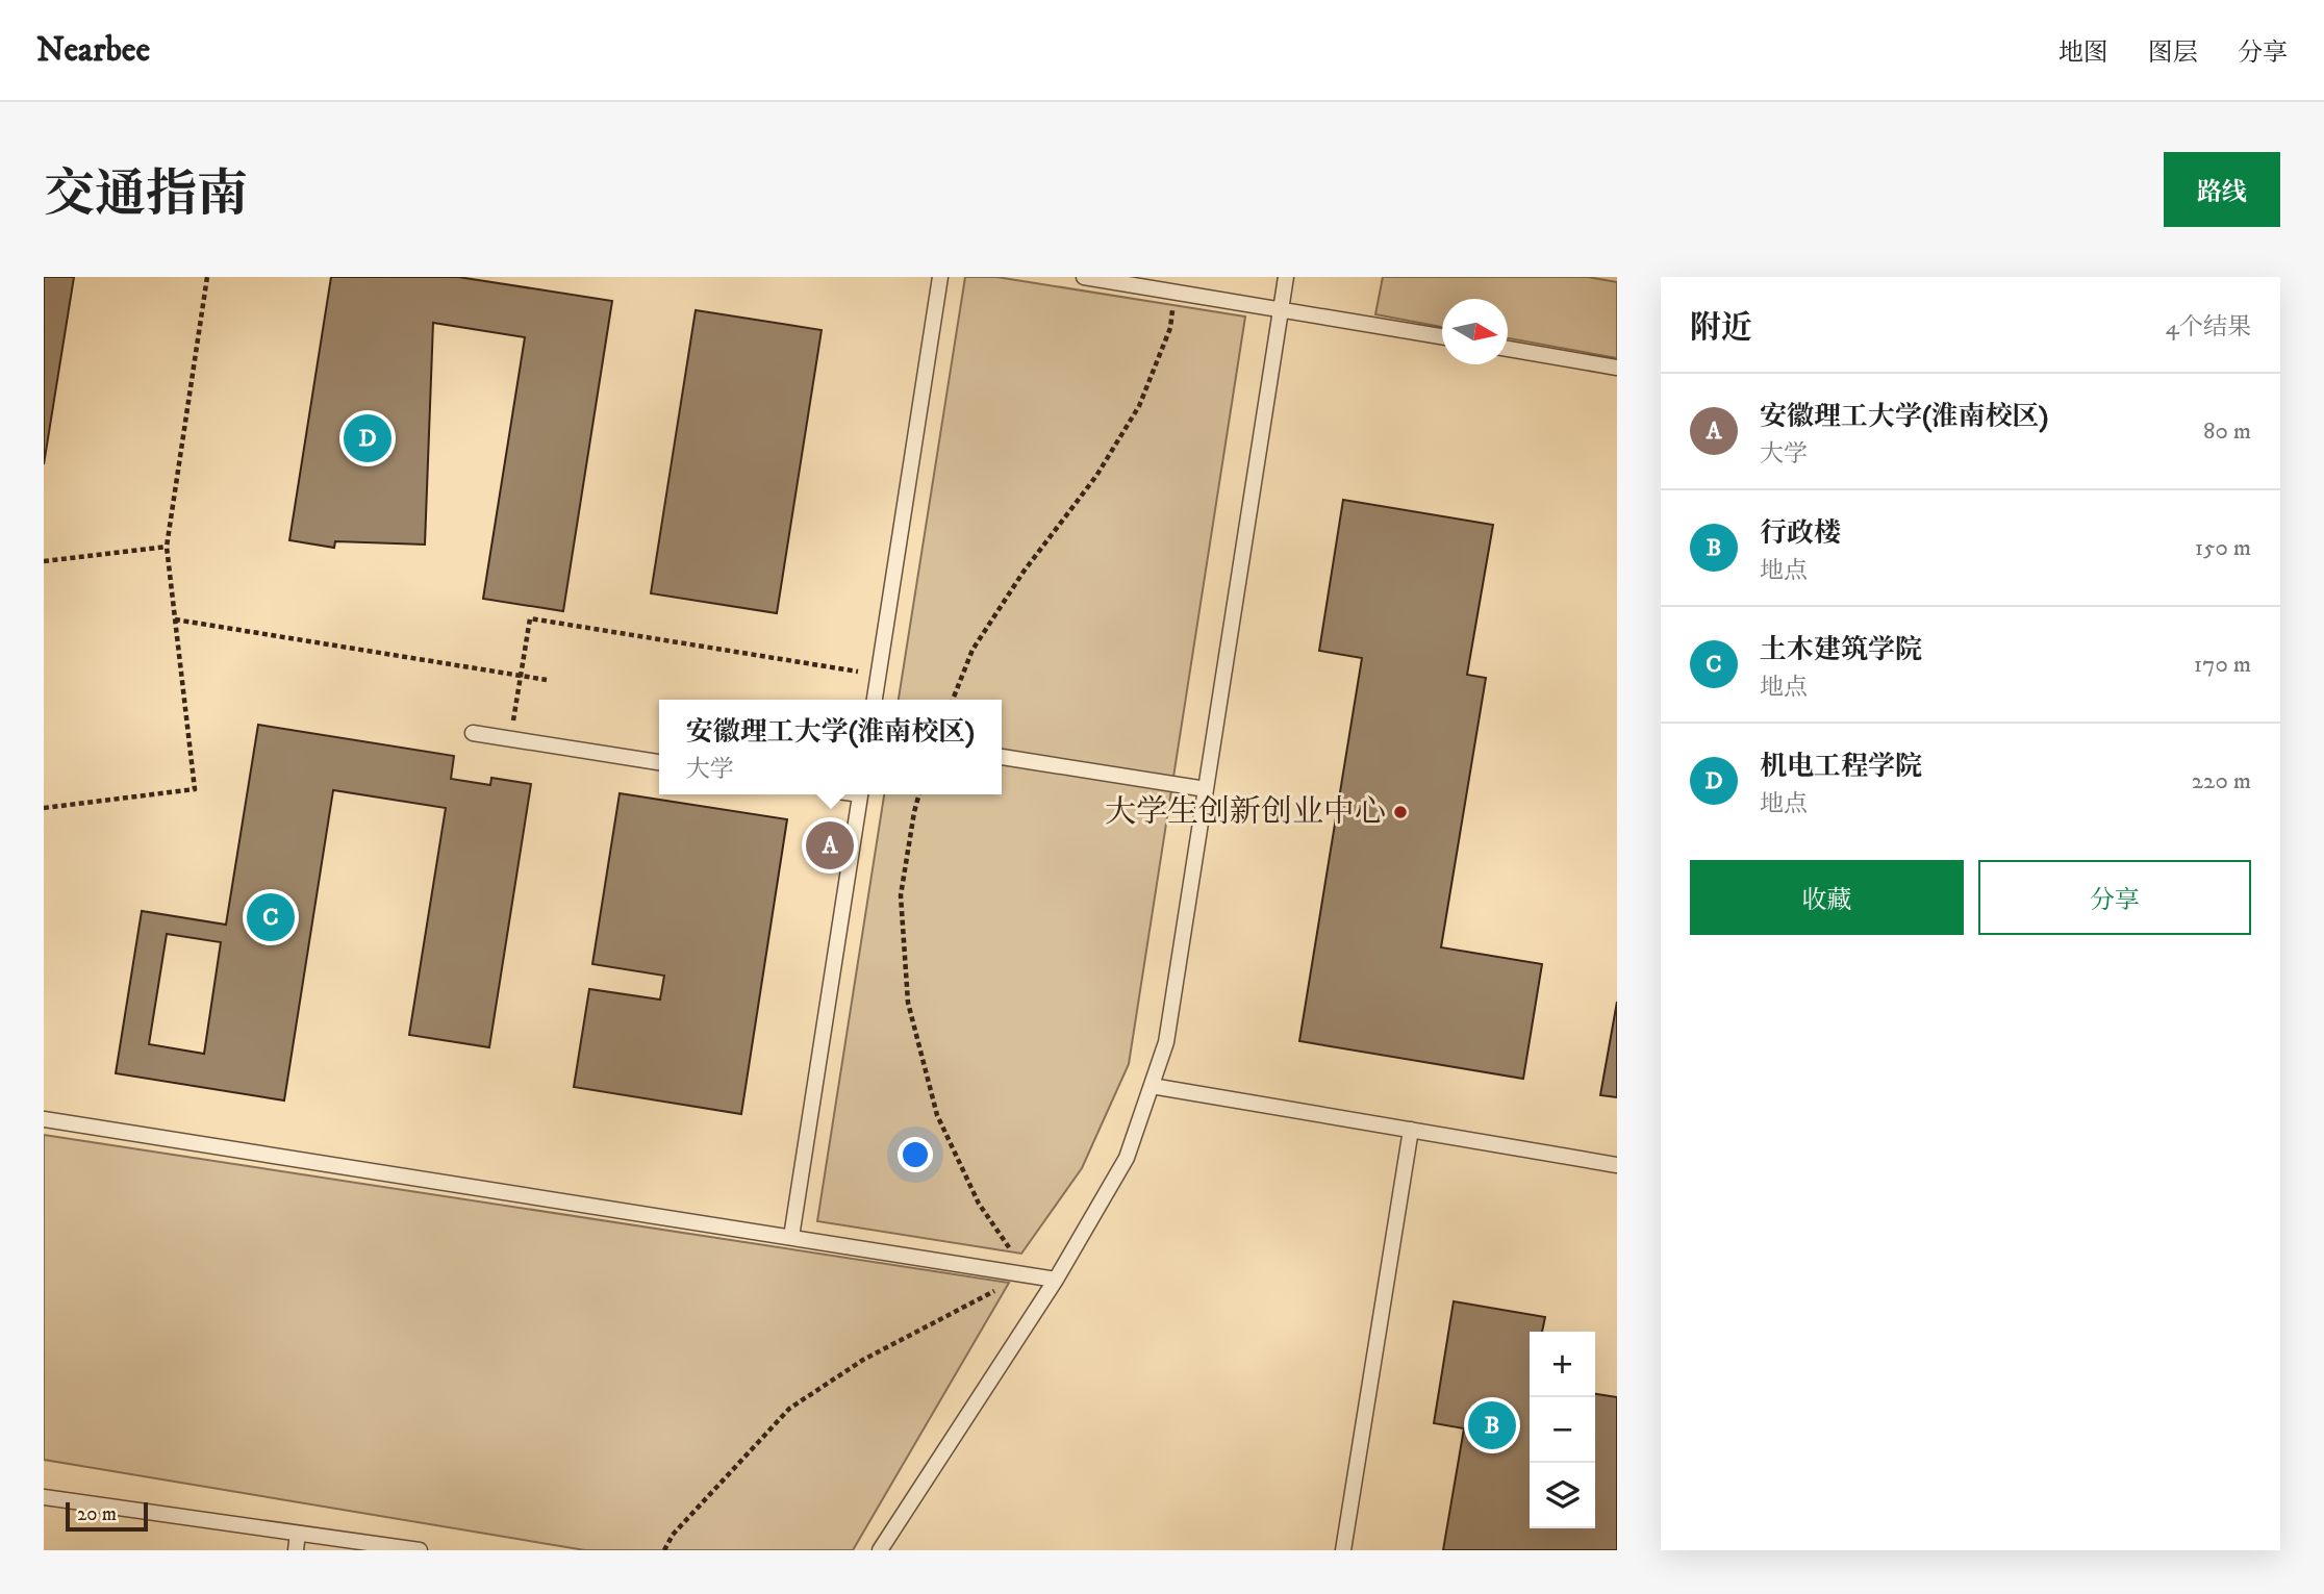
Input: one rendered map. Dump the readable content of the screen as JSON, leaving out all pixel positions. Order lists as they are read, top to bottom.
{
  "places": ["大学生创新创业中心"],
  "scale_bar": "20 m",
  "north": "right",
  "page": {
    "header": "Nearbee",
    "nav": ["地图", "图层", "分享"],
    "title": "交通指南",
    "buttons": [
      "路线",
      ["收藏", "分享"]
    ],
    "heading": ["附近", "4个结果"],
    "list": [
      {
        "mark": "A",
        "name": "安徽理工大学(淮南校区)",
        "note": "大学",
        "value": "80 m"
      },
      {
        "mark": "B",
        "name": "行政楼",
        "note": "地点",
        "value": "150 m"
      },
      {
        "mark": "C",
        "name": "土木建筑学院",
        "note": "地点",
        "value": "170 m"
      },
      {
        "mark": "D",
        "name": "机电工程学院",
        "note": "地点",
        "value": "220 m"
      }
    ],
    "pins": [
      "D",
      "A",
      "C",
      "B"
    ],
    "popup": ["安徽理工大学(淮南校区)", "大学"],
    "map_buttons": ["+", "−"],
    "scale": "20 m"
  }
}
